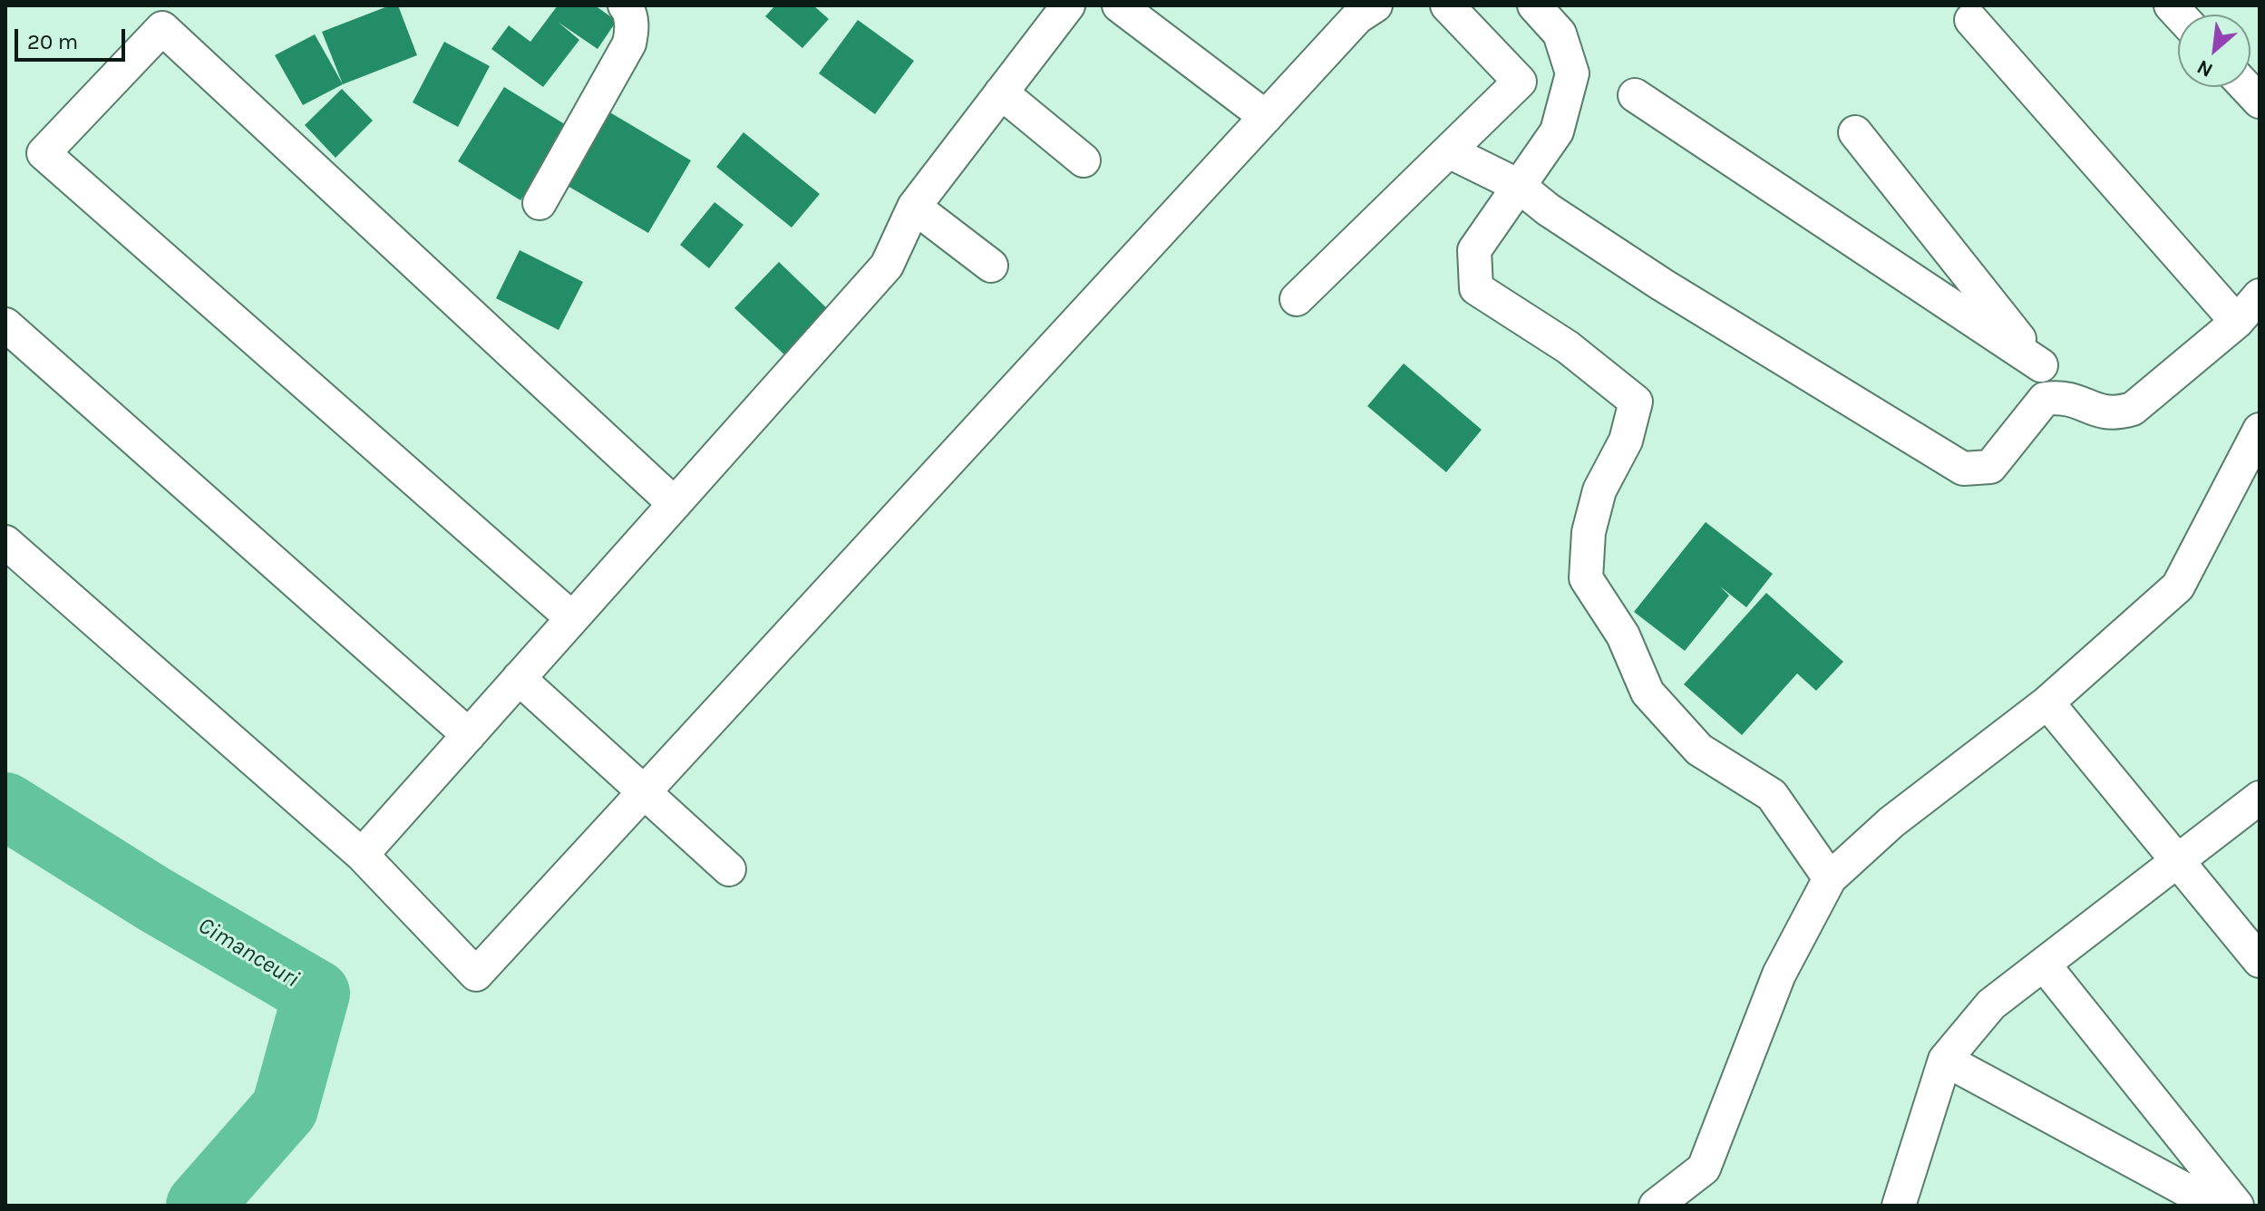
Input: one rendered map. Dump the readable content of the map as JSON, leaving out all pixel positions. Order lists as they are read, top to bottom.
{
  "water": ["Cimanceuri"],
  "scale_bar": "20 m",
  "north": "bottom left"
}
